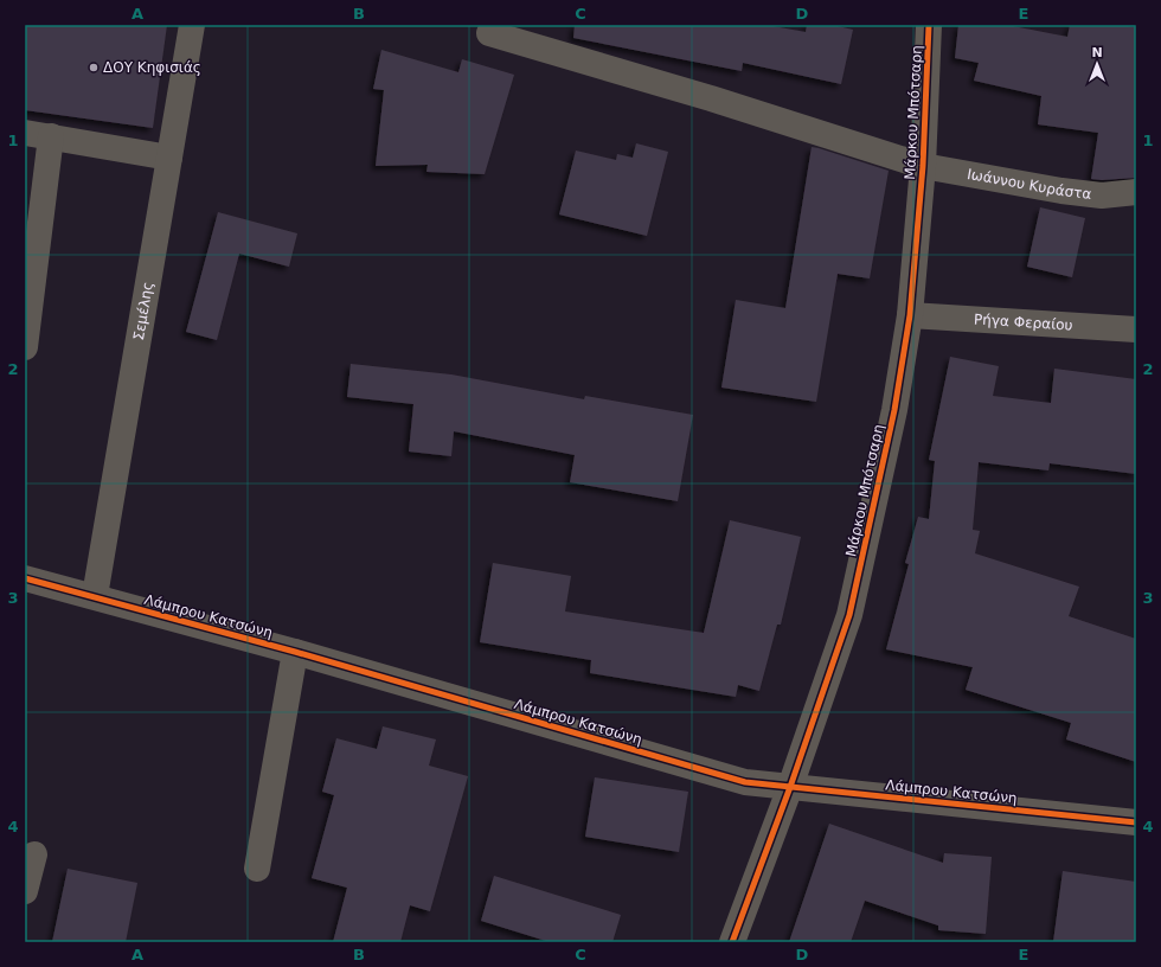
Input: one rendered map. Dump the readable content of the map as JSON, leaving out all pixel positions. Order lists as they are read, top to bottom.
{
  "streets": {
    "street": [
      "Μάρκου Μπότσαρη",
      "Ιωάννου Κυράστα",
      "Σεμέλης",
      "Ρήγα Φεραίου",
      "Λάμπρου Κατσώνη"
    ]
  },
  "crossings": [
    ["Μάρκου Μπότσαρη", "Ιωάννου Κυράστα"],
    ["Μάρκου Μπότσαρη", "Ρήγα Φεραίου"],
    ["Μάρκου Μπότσαρη", "Λάμπρου Κατσώνη"],
    ["Σεμέλης", "Λάμπρου Κατσώνη"]
  ],
  "places": ["ΔΟΥ Κηφισιάς"],
  "north": "top",
  "grid": {
    "columns": [
      "A",
      "B",
      "C",
      "D",
      "E"
    ],
    "rows": [
      "1",
      "2",
      "3",
      "4"
    ]
  }
}
